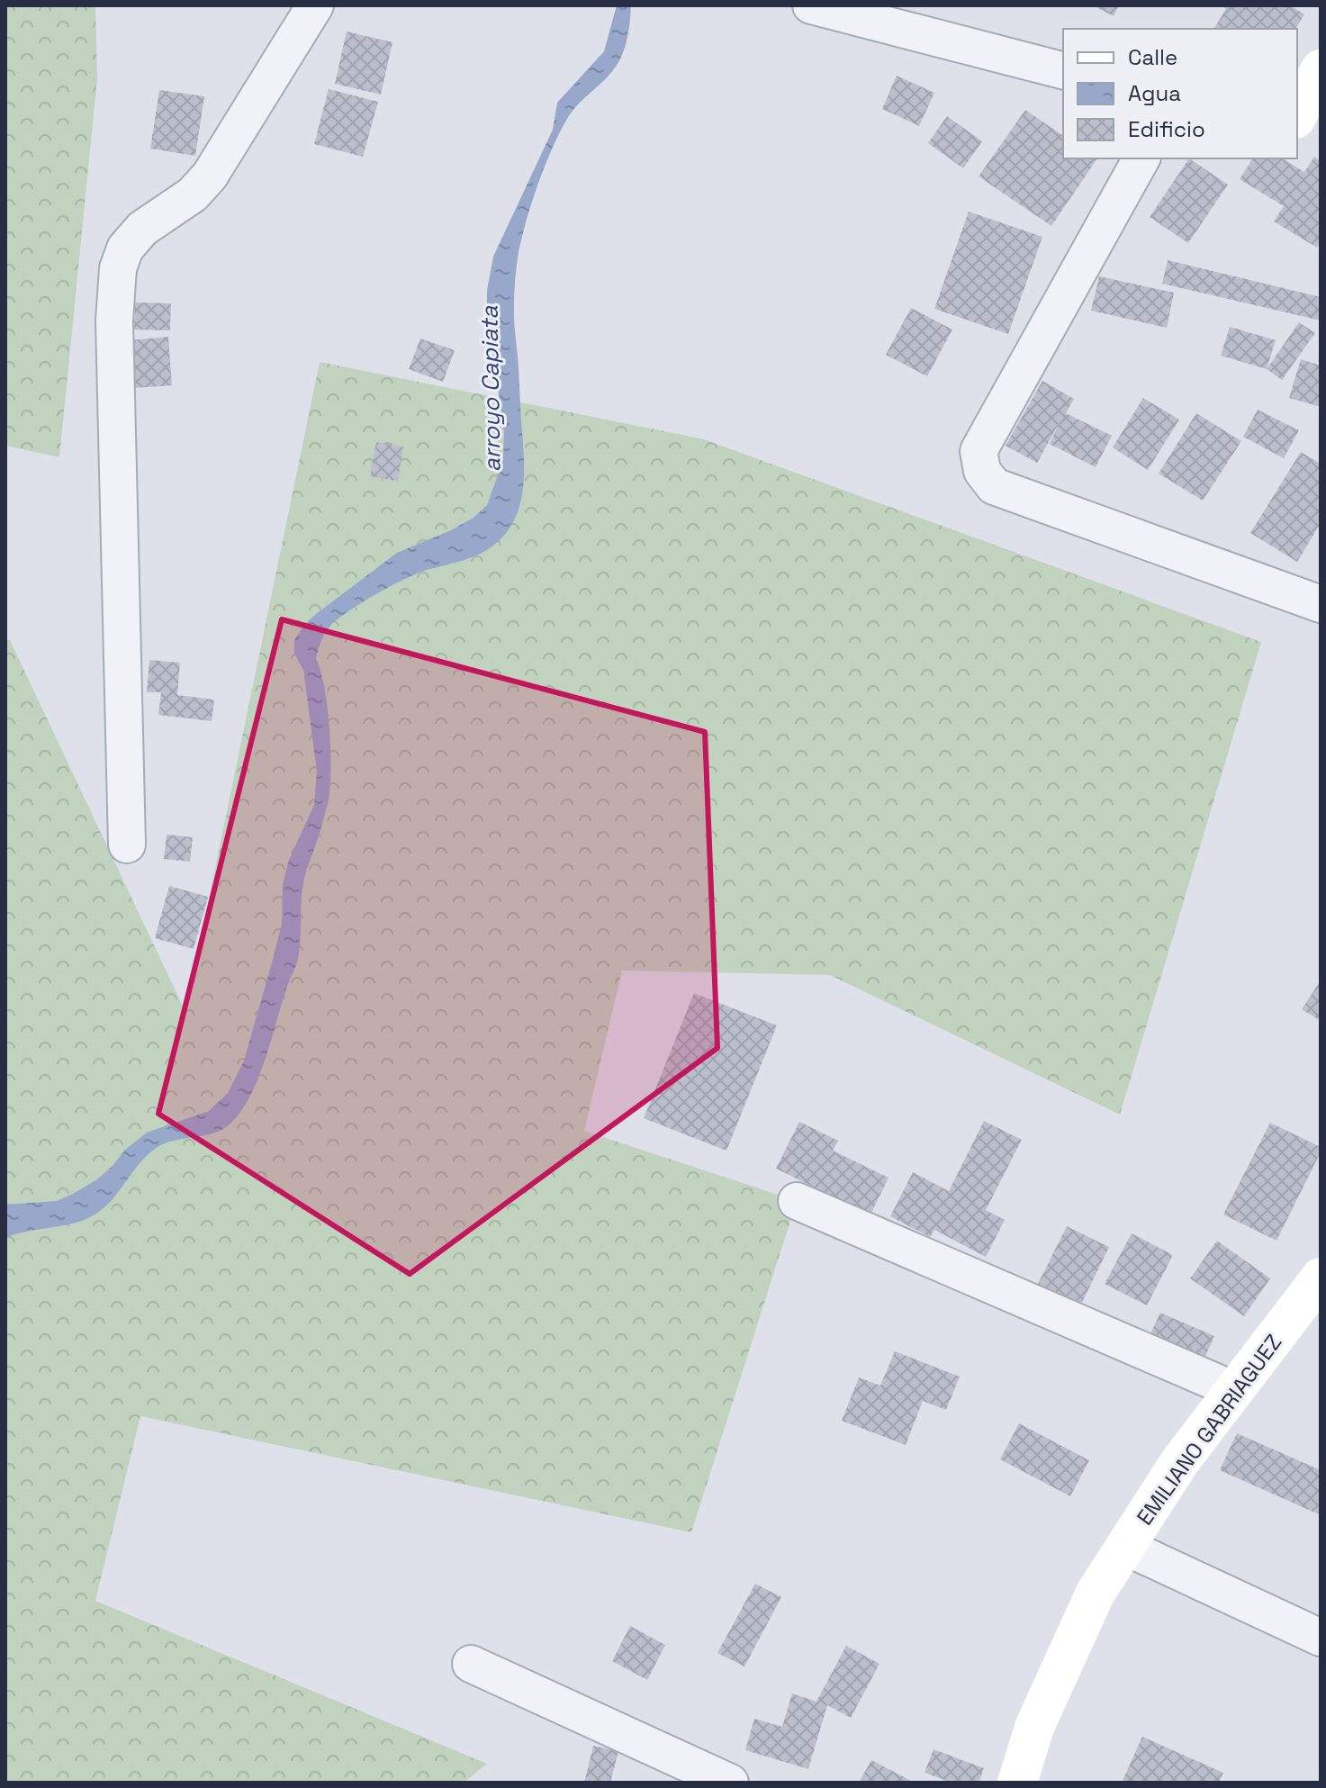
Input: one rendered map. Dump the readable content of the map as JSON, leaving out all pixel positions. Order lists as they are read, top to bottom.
{
  "streets": {
    "main road": ["EMILIANO GABRIAGUEZ"]
  },
  "water": ["arroyo Capiata"],
  "legend": ["Calle", "Agua", "Edificio"]
}
